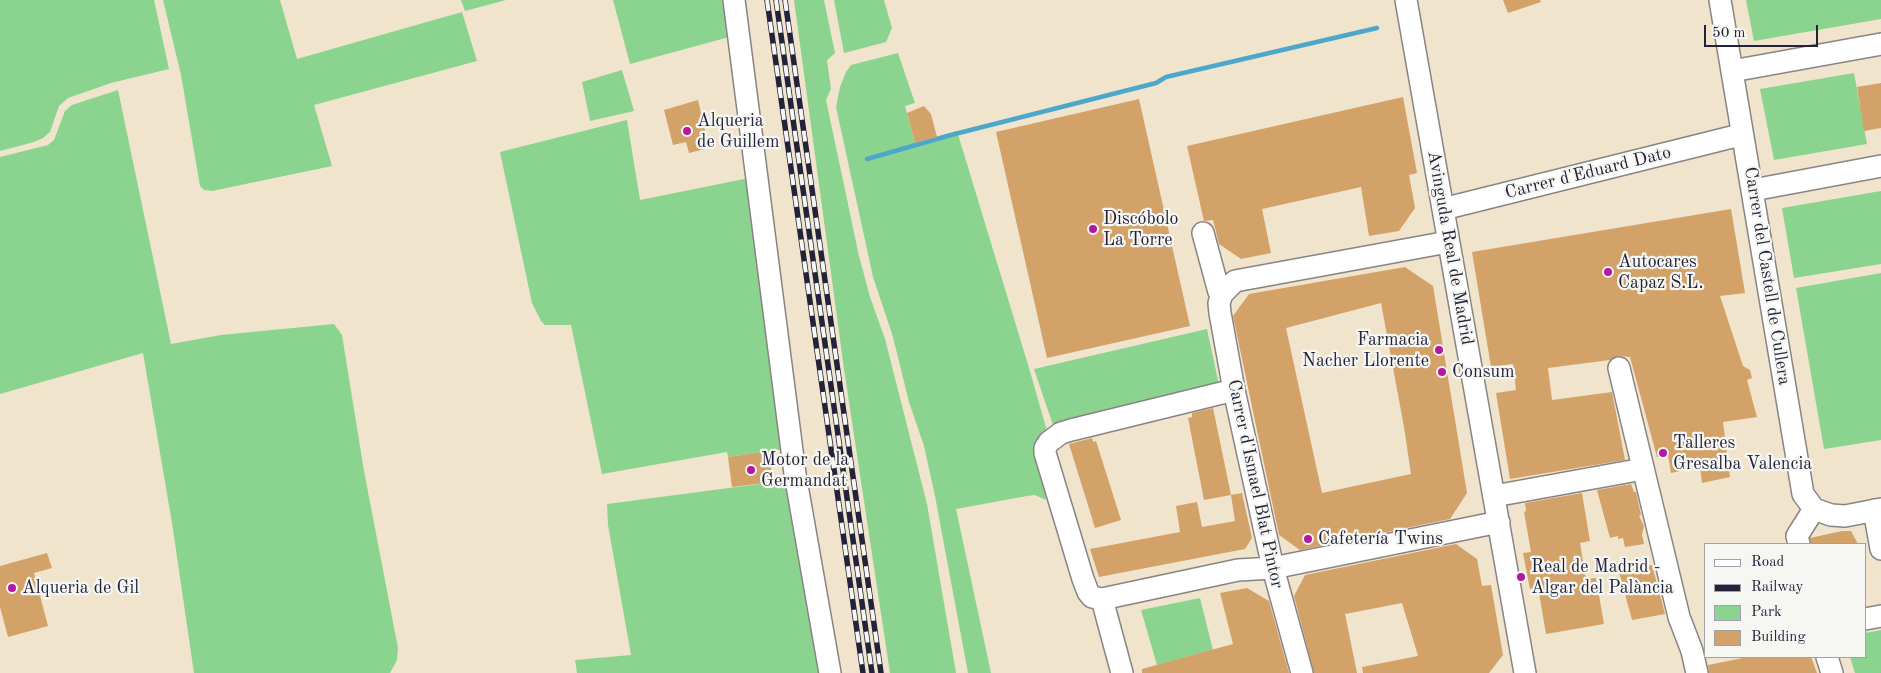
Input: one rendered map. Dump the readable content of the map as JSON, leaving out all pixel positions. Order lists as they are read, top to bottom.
{
  "streets": {
    "street": [
      "Carrer d'Eduard Dato",
      "Avinguda Real de Madrid",
      "Carrer del Castell de Cullera",
      "Carrer d'Ismael Blat Pintor"
    ]
  },
  "crossings": [
    ["Carrer d'Eduard Dato", "Avinguda Real de Madrid"]
  ],
  "places": [
    "Alqueria de Guillem",
    "Discóbolo La Torre",
    "Autocares Capaz S.L.",
    "Farmacia Nacher Llorente",
    "Consum",
    "Talleres Gresalba Valencia",
    "Motor de la Germandat",
    "Cafetería Twins",
    "Real de Madrid - Algar del Palància",
    "Alqueria de Gil"
  ],
  "legend": [
    "Road",
    "Railway",
    "Park",
    "Building"
  ],
  "scale_bar": "50 m"
}
